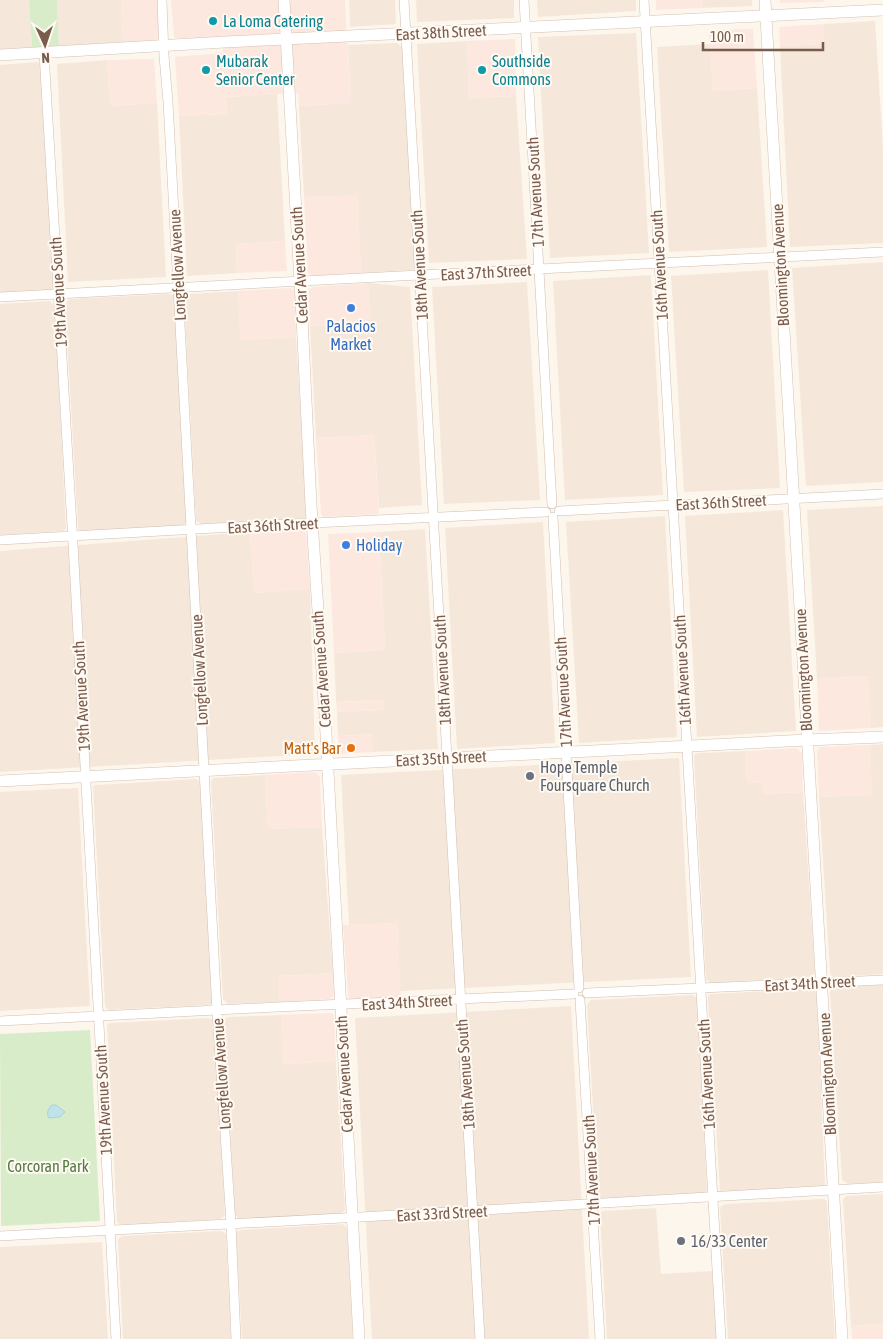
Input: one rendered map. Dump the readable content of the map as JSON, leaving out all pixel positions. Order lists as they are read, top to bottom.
{
  "streets": {
    "street": [
      "East 38th Street",
      "17th Avenue South",
      "Longfellow Avenue",
      "Cedar Avenue South",
      "18th Avenue South",
      "16th Avenue South",
      "Bloomington Avenue",
      "East 37th Street",
      "19th Avenue South",
      "East 36th Street",
      "East 35th Street",
      "East 34th Street",
      "East 33rd Street"
    ]
  },
  "crossings": [
    ["East 38th Street", "17th Avenue South"],
    ["East 38th Street", "Longfellow Avenue"],
    ["East 38th Street", "Cedar Avenue South"],
    ["East 38th Street", "18th Avenue South"],
    ["East 38th Street", "16th Avenue South"],
    ["East 38th Street", "Bloomington Avenue"],
    ["East 38th Street", "19th Avenue South"],
    ["17th Avenue South", "East 37th Street"],
    ["17th Avenue South", "East 36th Street"],
    ["17th Avenue South", "East 35th Street"],
    ["17th Avenue South", "East 34th Street"],
    ["17th Avenue South", "East 33rd Street"],
    ["Longfellow Avenue", "East 37th Street"],
    ["Longfellow Avenue", "East 36th Street"],
    ["Longfellow Avenue", "East 35th Street"],
    ["Longfellow Avenue", "East 34th Street"],
    ["Longfellow Avenue", "East 33rd Street"],
    ["Cedar Avenue South", "East 37th Street"],
    ["Cedar Avenue South", "East 36th Street"],
    ["Cedar Avenue South", "East 35th Street"],
    ["Cedar Avenue South", "East 34th Street"],
    ["Cedar Avenue South", "East 33rd Street"],
    ["18th Avenue South", "East 37th Street"],
    ["18th Avenue South", "East 36th Street"],
    ["18th Avenue South", "East 35th Street"],
    ["18th Avenue South", "East 34th Street"],
    ["18th Avenue South", "East 33rd Street"],
    ["16th Avenue South", "East 37th Street"],
    ["16th Avenue South", "East 36th Street"],
    ["16th Avenue South", "East 35th Street"],
    ["16th Avenue South", "East 34th Street"],
    ["16th Avenue South", "East 33rd Street"],
    ["Bloomington Avenue", "East 37th Street"],
    ["Bloomington Avenue", "East 36th Street"],
    ["Bloomington Avenue", "East 35th Street"],
    ["Bloomington Avenue", "East 34th Street"],
    ["Bloomington Avenue", "East 33rd Street"],
    ["East 37th Street", "19th Avenue South"],
    ["19th Avenue South", "East 36th Street"],
    ["19th Avenue South", "East 35th Street"],
    ["19th Avenue South", "East 34th Street"],
    ["19th Avenue South", "East 33rd Street"]
  ],
  "parks": ["Corcoran Park"],
  "places": [
    "La Loma Catering",
    "Mubarak Senior Center",
    "Southside Commons",
    "Palacios Market",
    "Holiday",
    "Matt's Bar",
    "Hope Temple Foursquare Church",
    "16/33 Center"
  ],
  "scale_bar": "100 m",
  "north": "bottom"
}
